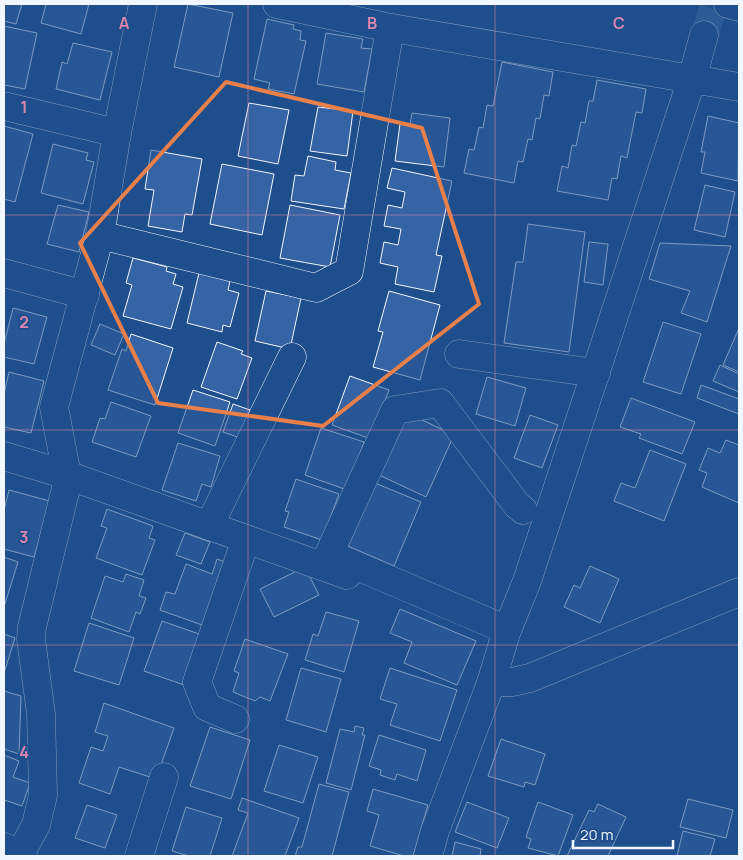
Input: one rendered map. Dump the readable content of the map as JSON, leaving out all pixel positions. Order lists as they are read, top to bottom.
{
  "scale_bar": "20 m",
  "grid": {
    "columns": ["A", "B", "C"],
    "rows": [
      "1",
      "2",
      "3",
      "4"
    ]
  }
}
